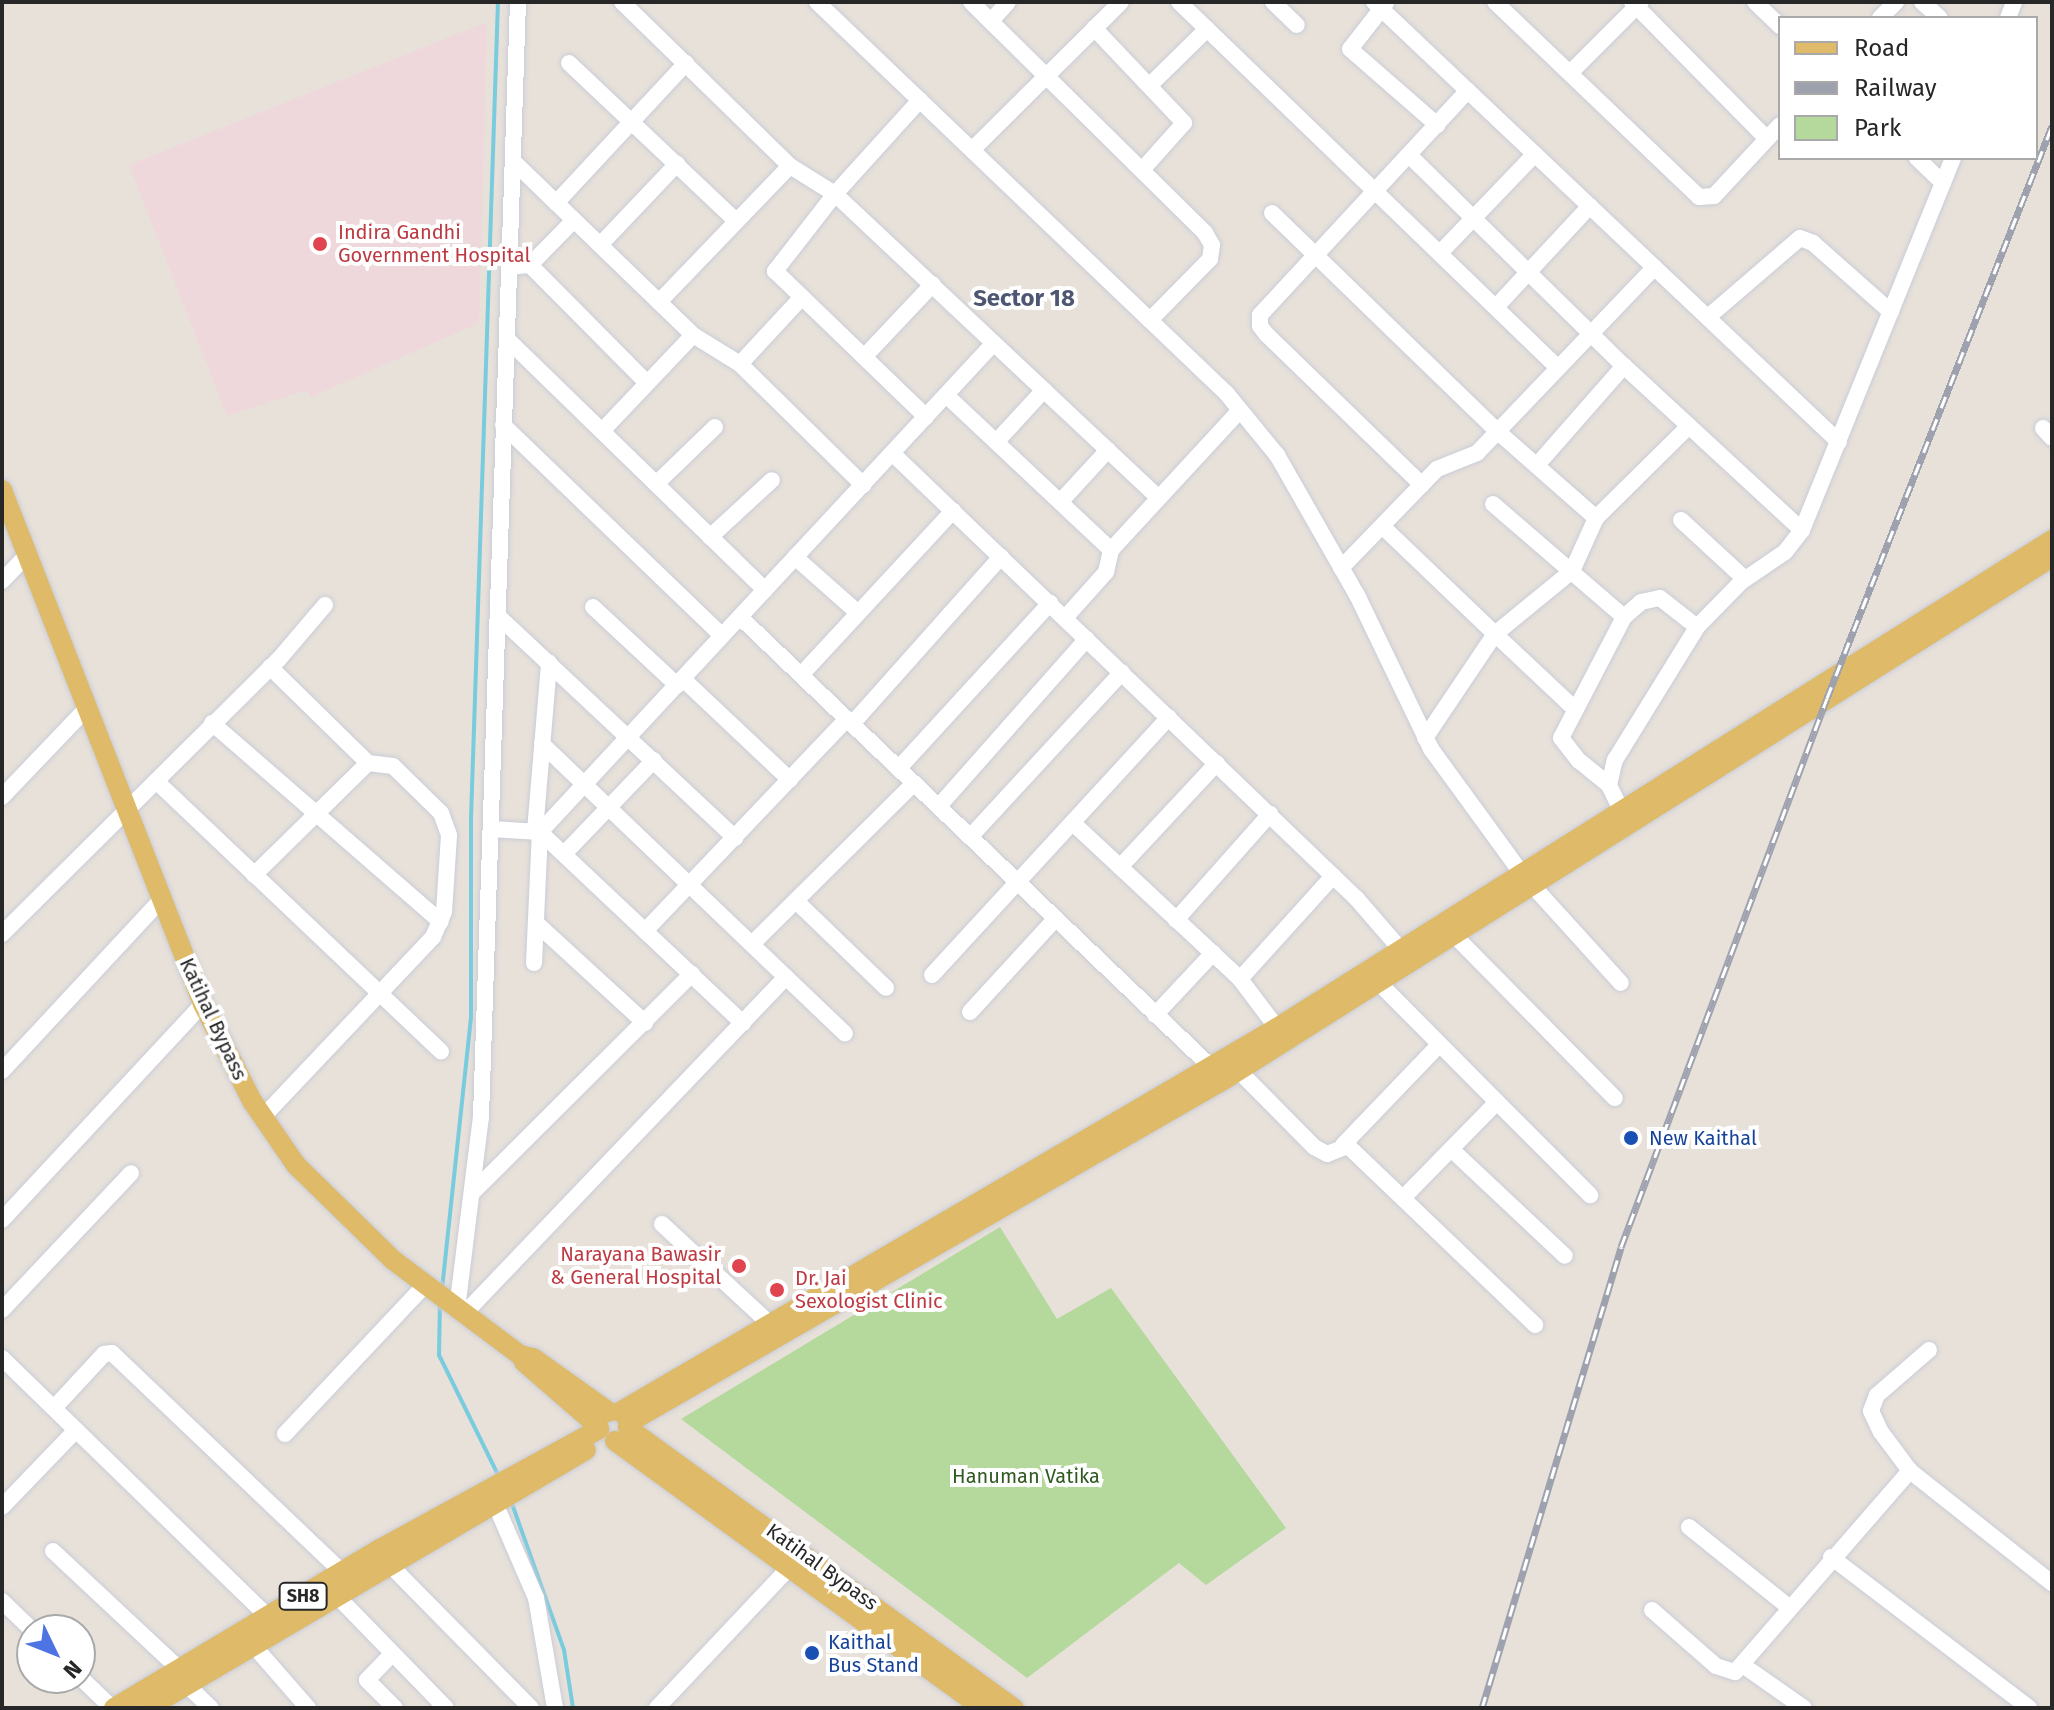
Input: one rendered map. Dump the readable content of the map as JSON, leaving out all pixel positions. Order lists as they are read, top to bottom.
{
  "streets": {
    "main road": ["Katihal Bypass", "SH8"]
  },
  "crossings": [
    ["Katihal Bypass", "SH8"]
  ],
  "districts": ["Sector 18"],
  "parks": ["Hanuman Vatika"],
  "places": [
    "Indira Gandhi Government Hospital",
    "New Kaithal",
    "Narayana Bawasir & General Hospital",
    "Dr. Jai Sexologist Clinic",
    "Kaithal Bus Stand"
  ],
  "legend": ["Road", "Railway", "Park"],
  "north": "bottom right"
}
